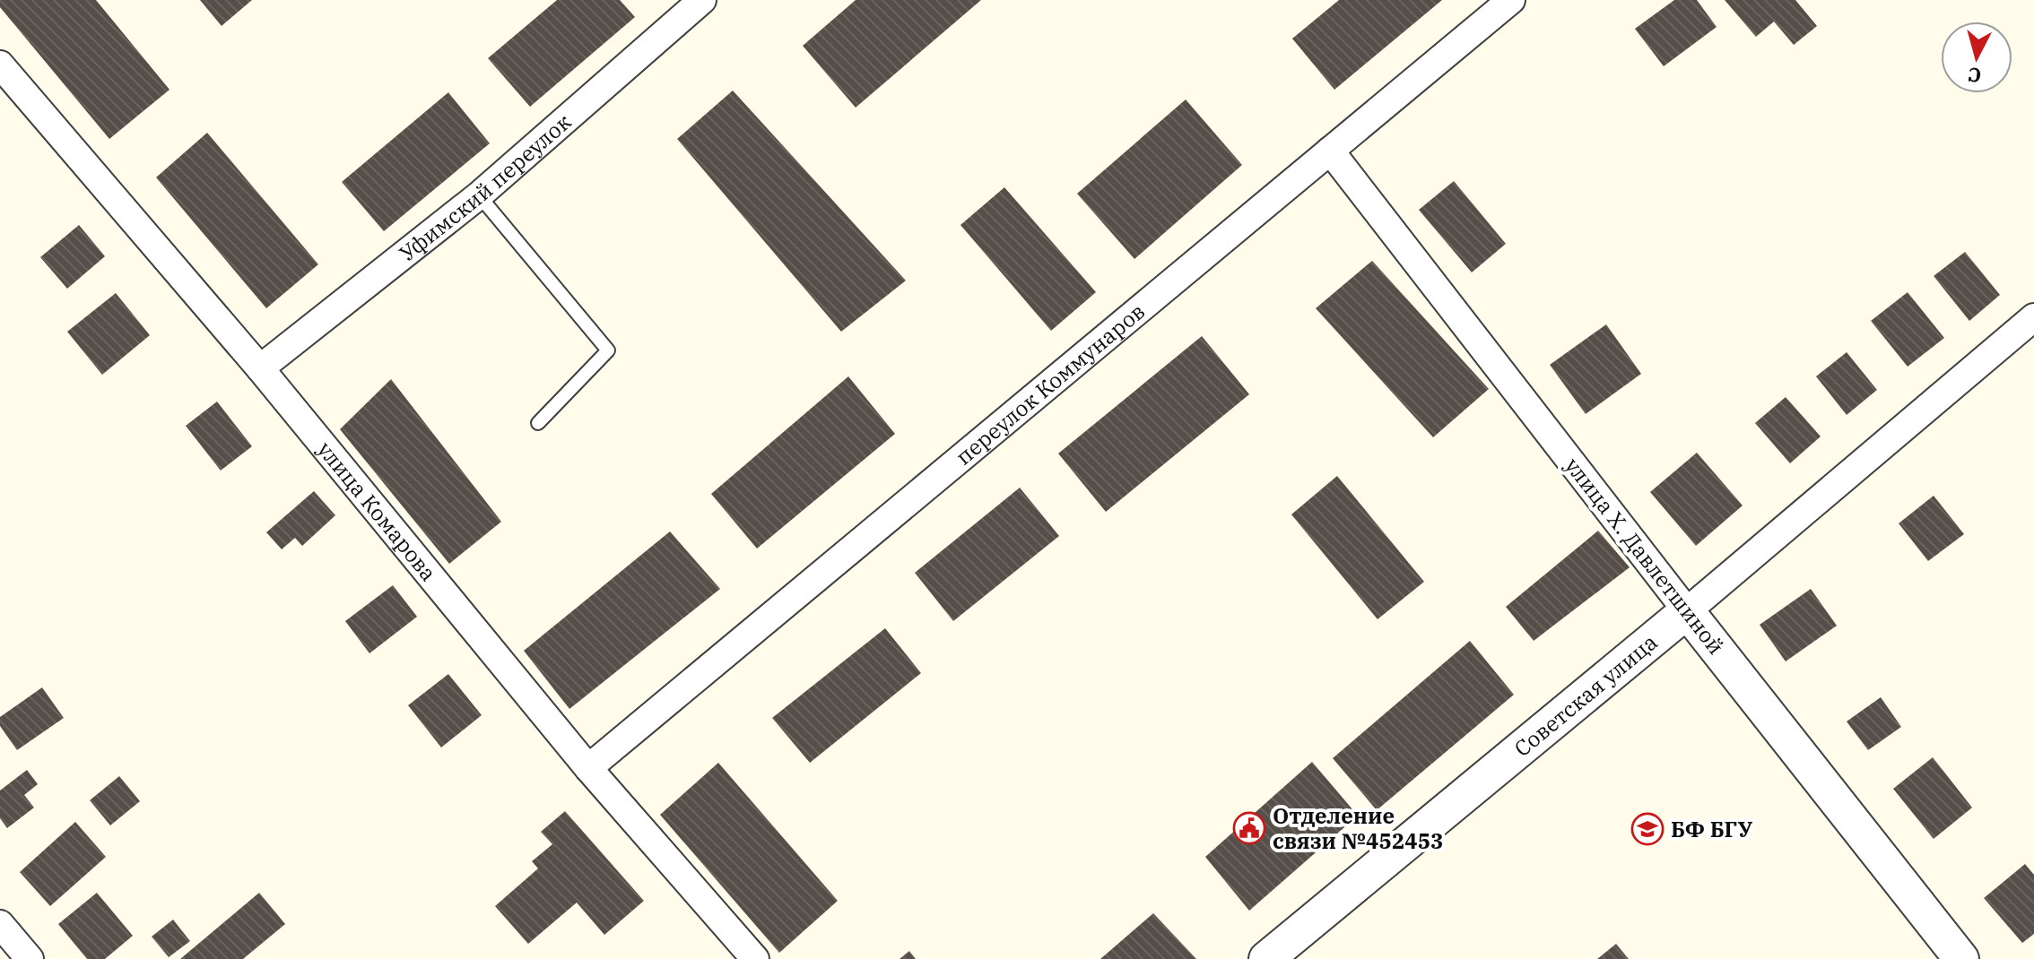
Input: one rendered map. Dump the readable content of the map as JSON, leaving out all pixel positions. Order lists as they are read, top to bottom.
{
  "streets": {
    "street": [
      "Уфимский переулок",
      "переулок Коммунаров",
      "улица Комарова",
      "улица Х. Давлетшиной",
      "Советская улица"
    ]
  },
  "crossings": [
    ["Уфимский переулок", "улица Комарова"],
    ["переулок Коммунаров", "улица Комарова"],
    ["переулок Коммунаров", "улица Х. Давлетшиной"],
    ["улица Х. Давлетшиной", "Советская улица"]
  ],
  "places": {
    "public building": ["Отделение связи №452453"],
    "school or university": ["БФ БГУ"]
  },
  "north": "bottom"
}
